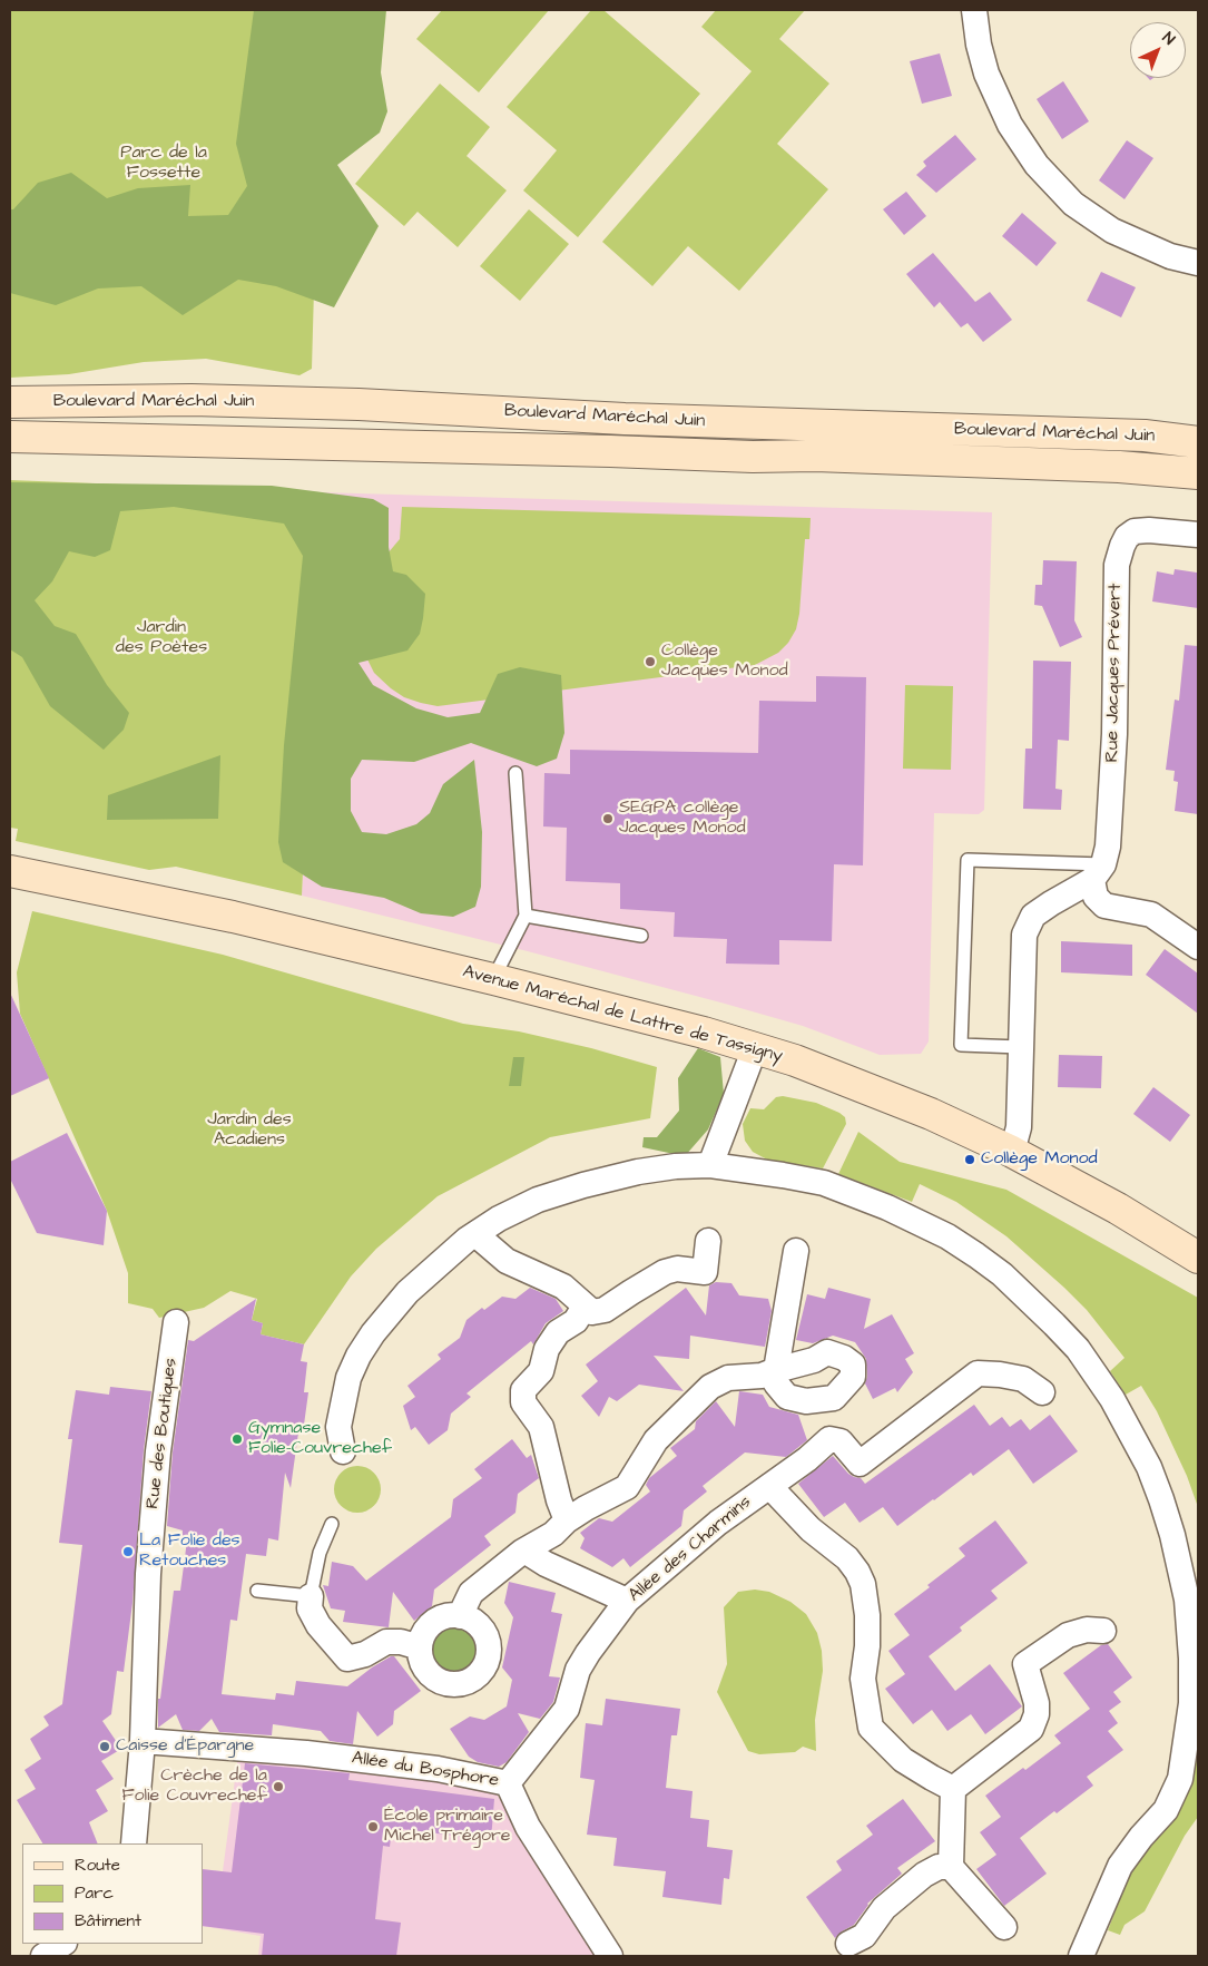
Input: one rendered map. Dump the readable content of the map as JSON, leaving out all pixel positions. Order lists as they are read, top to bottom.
{
  "streets": {
    "main road": ["Boulevard Maréchal Juin", "Avenue Maréchal de Lattre de Tassigny"],
    "street": [
      "Rue Jacques Prévert",
      "Rue des Boutiques",
      "Allée des Charmins",
      "Allée du Bosphore"
    ]
  },
  "crossings": [
    ["Rue des Boutiques", "Allée du Bosphore"],
    ["Allée des Charmins", "Allée du Bosphore"]
  ],
  "parks": ["Parc de la Fossette", "Jardin des Poètes", "Jardin des Acadiens"],
  "places": [
    "Collège Jacques Monod",
    "SEGPA collège Jacques Monod",
    "Collège Monod",
    "Gymnase Folie-Couvrechef",
    "La Folie des Retouches",
    "Caisse d'Épargne",
    "Crèche de la Folie Couvrechef",
    "École primaire Michel Trégore"
  ],
  "legend": ["Route", "Parc", "Bâtiment"],
  "north": "top right"
}
